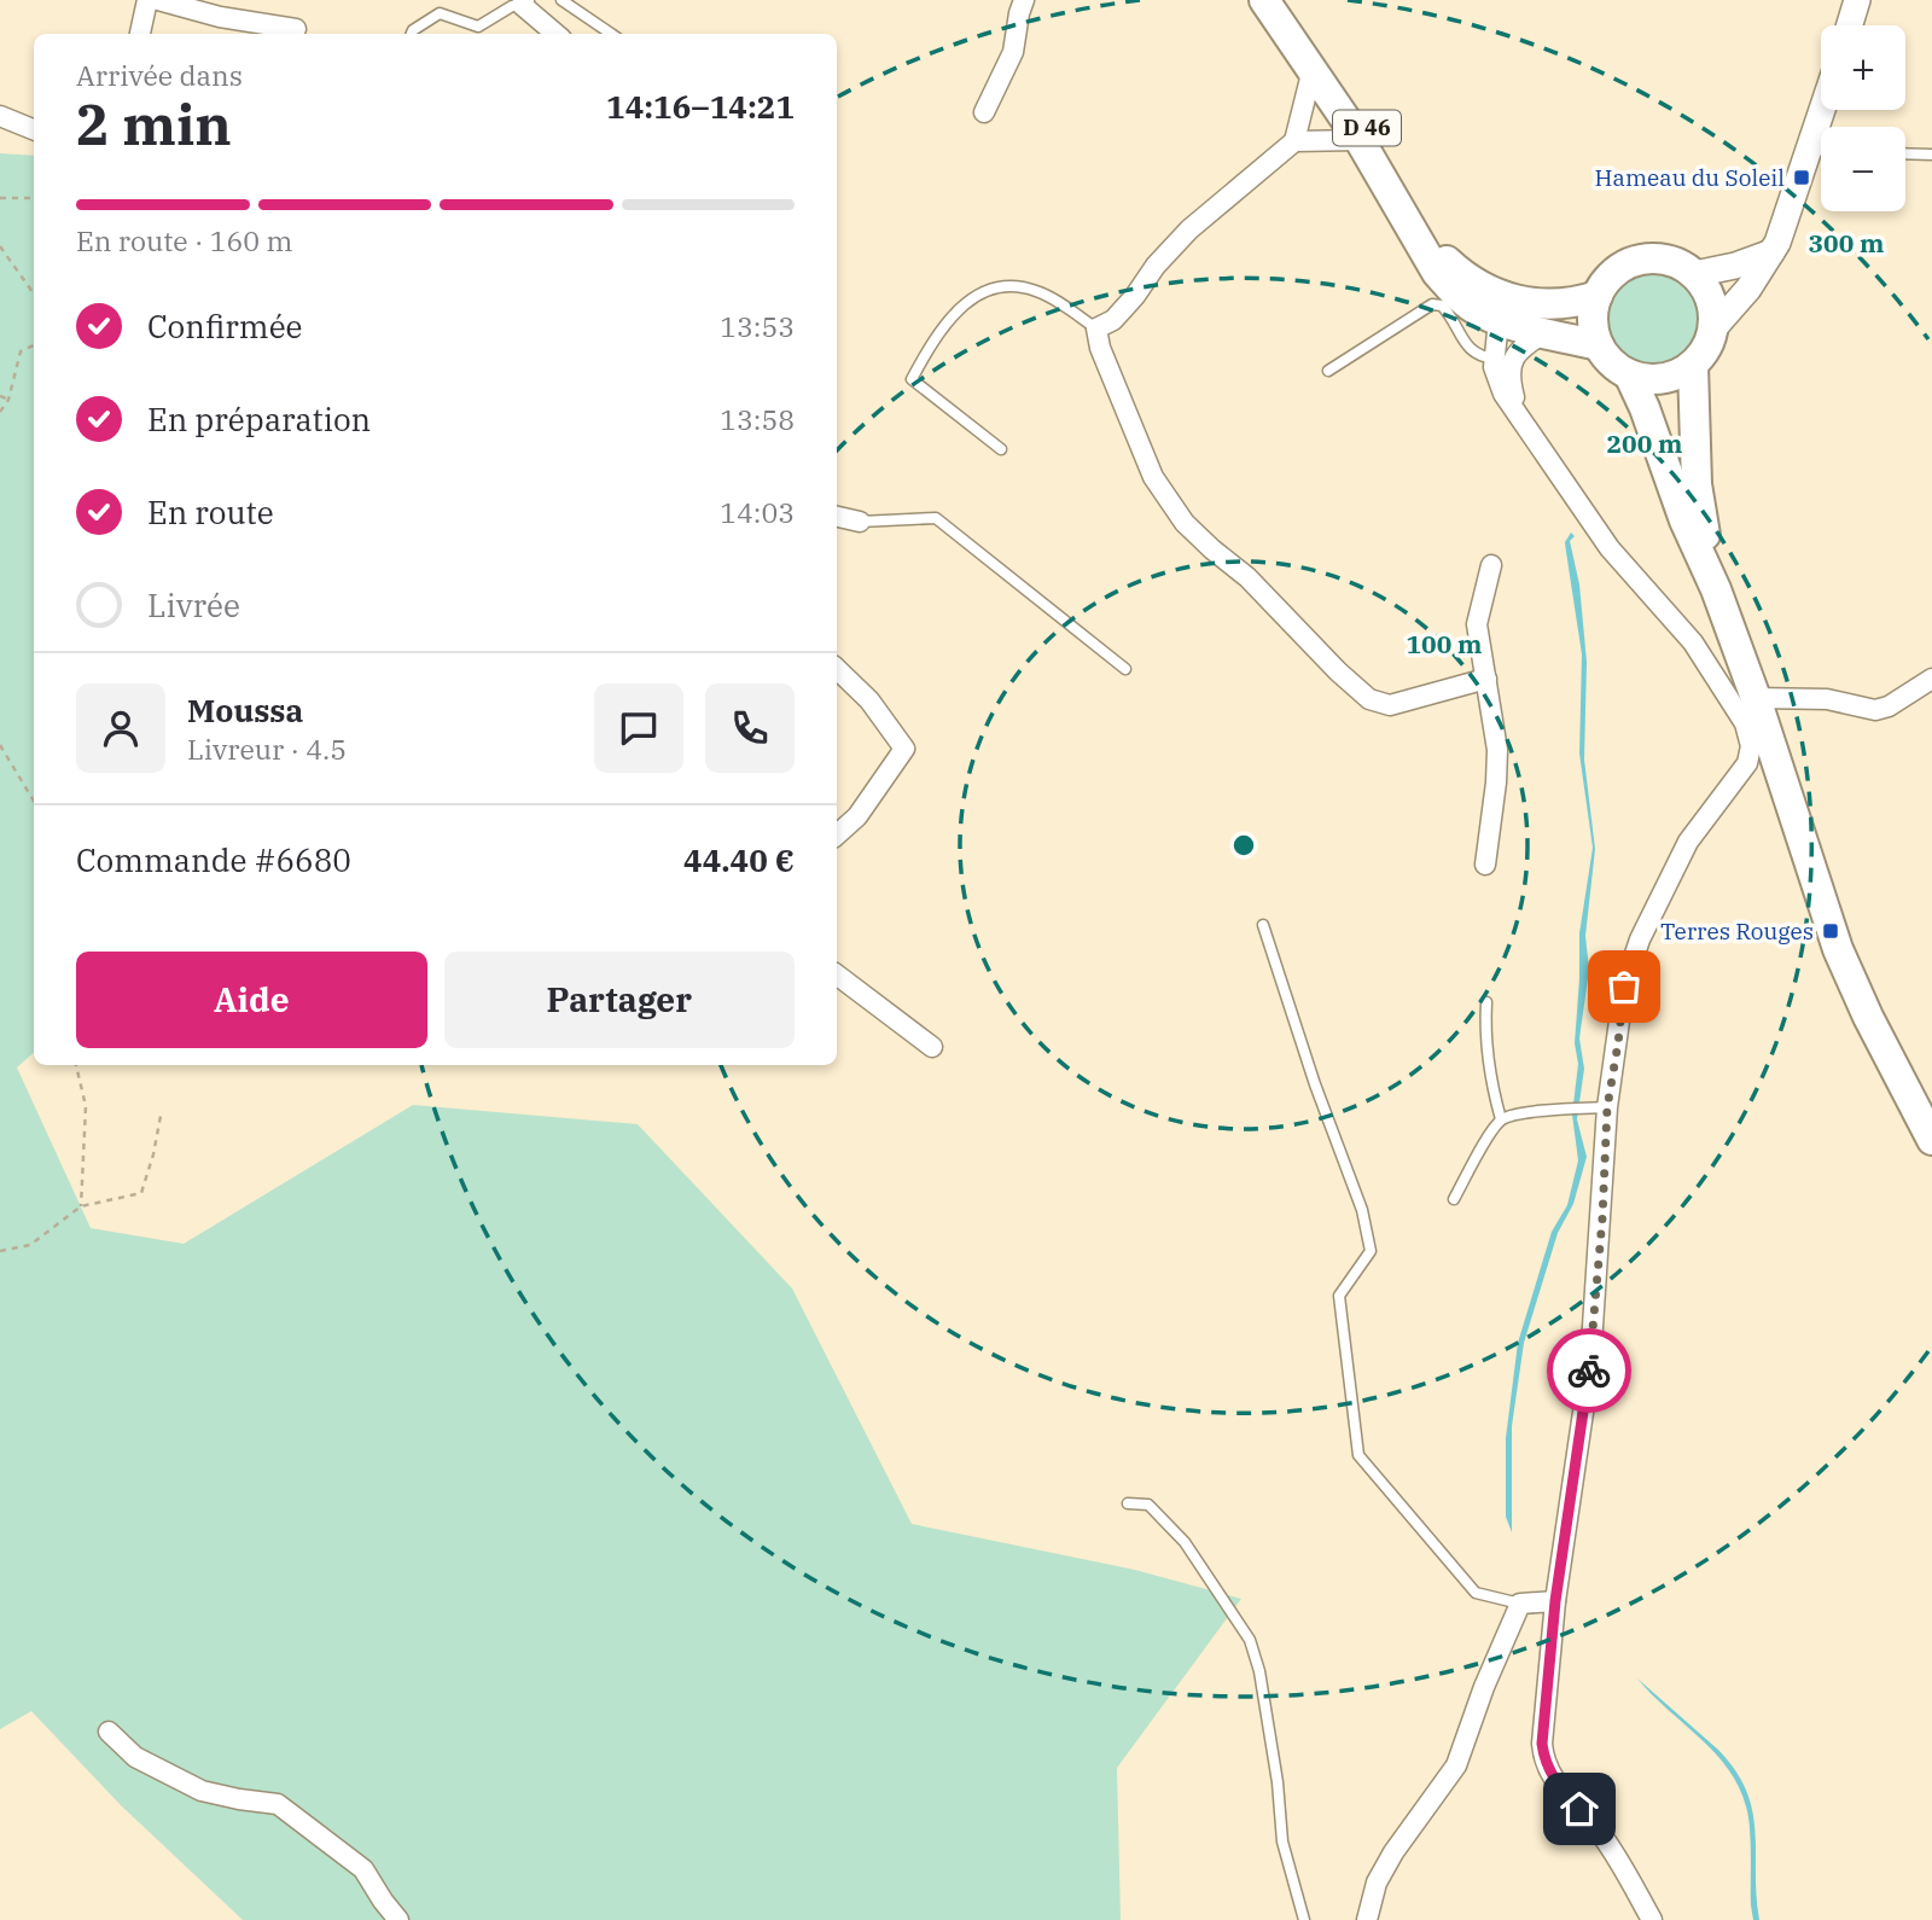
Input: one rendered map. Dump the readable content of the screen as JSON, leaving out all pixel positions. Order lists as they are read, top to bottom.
{
  "streets": {
    "main road": ["D 46"]
  },
  "places": {
    "transit": ["Hameau du Soleil", "Terres Rouges"]
  },
  "page": {
    "map_buttons": ["+", "−"],
    "heading": ["2 min", "Arrivée dans", "14:16–14:21"],
    "panel": [
      "Moussa",
      "Livreur · 4.5",
      "Commande #6680",
      "44.40 €"
    ],
    "bar": "En route · 160 m",
    "list": [
      ["Confirmée", "13:53"],
      ["En préparation", "13:58"],
      ["En route", "14:03"],
      "Livrée"
    ],
    "buttons": ["Aide", "Partager"]
  },
  "rings": ["300 m", "200 m", "100 m"]
}
